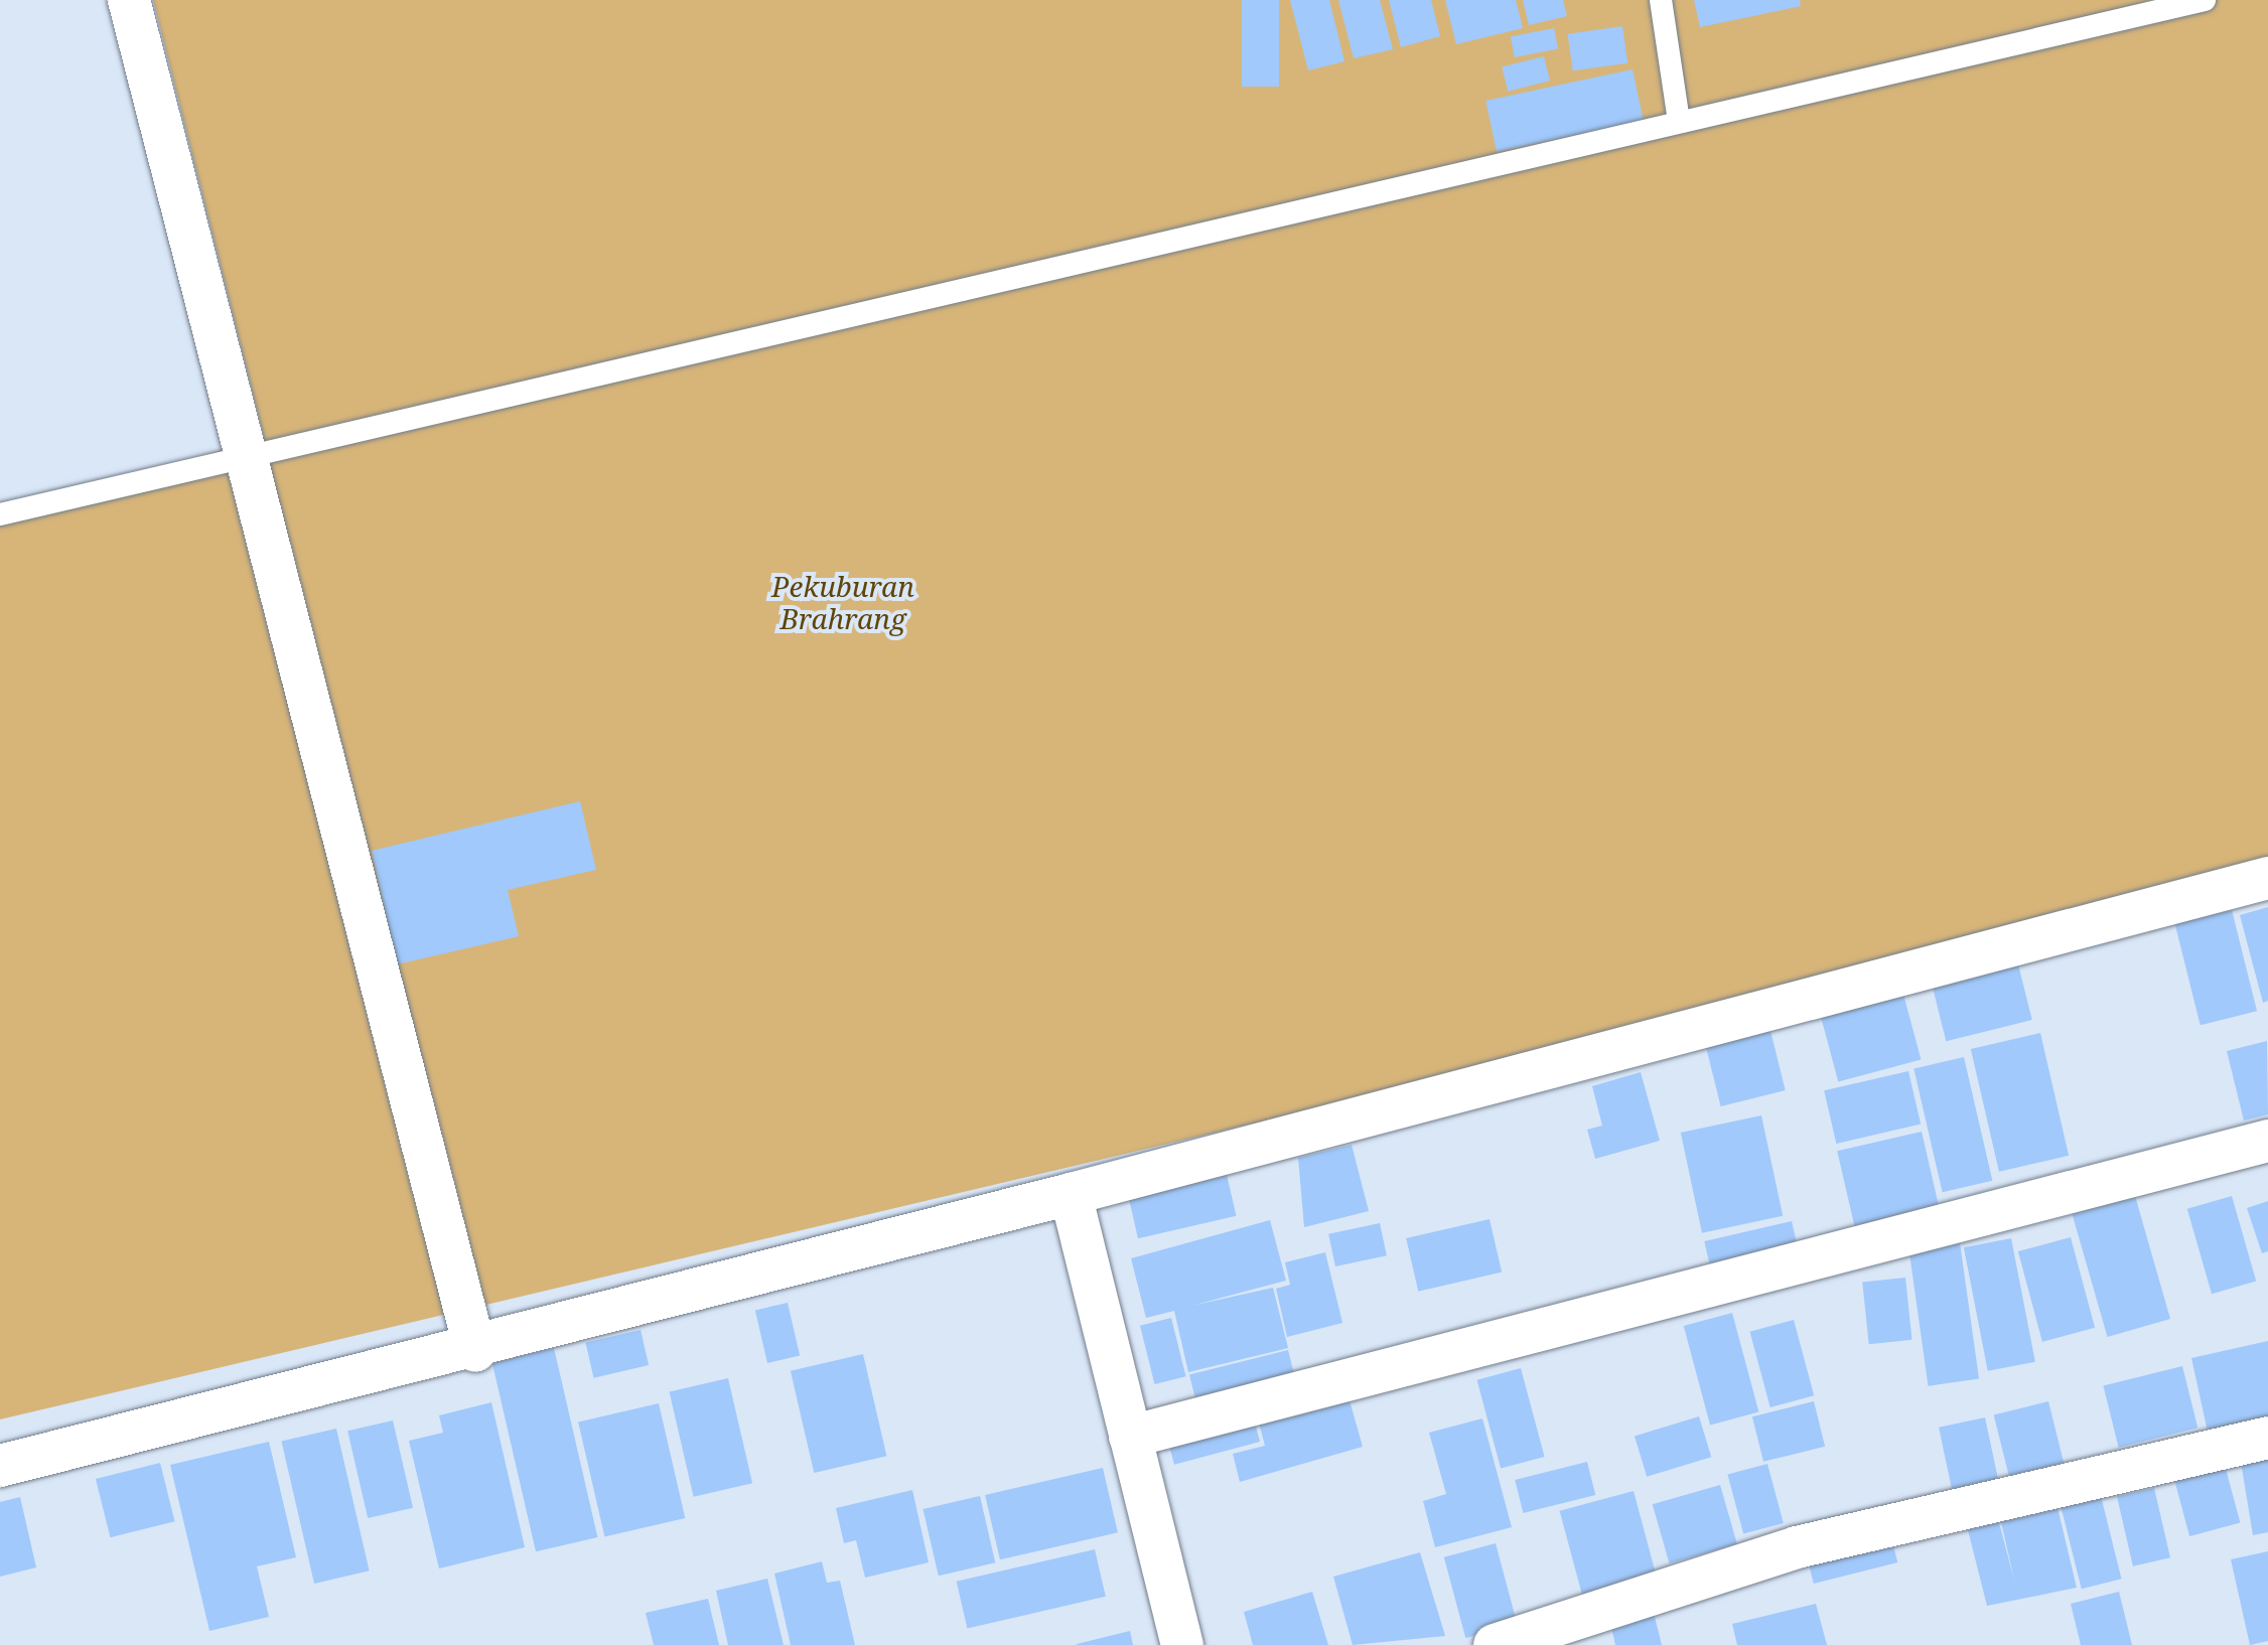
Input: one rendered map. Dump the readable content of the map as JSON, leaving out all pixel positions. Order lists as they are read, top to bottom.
{
  "parks": ["Pekuburan Brahrang"]
}
